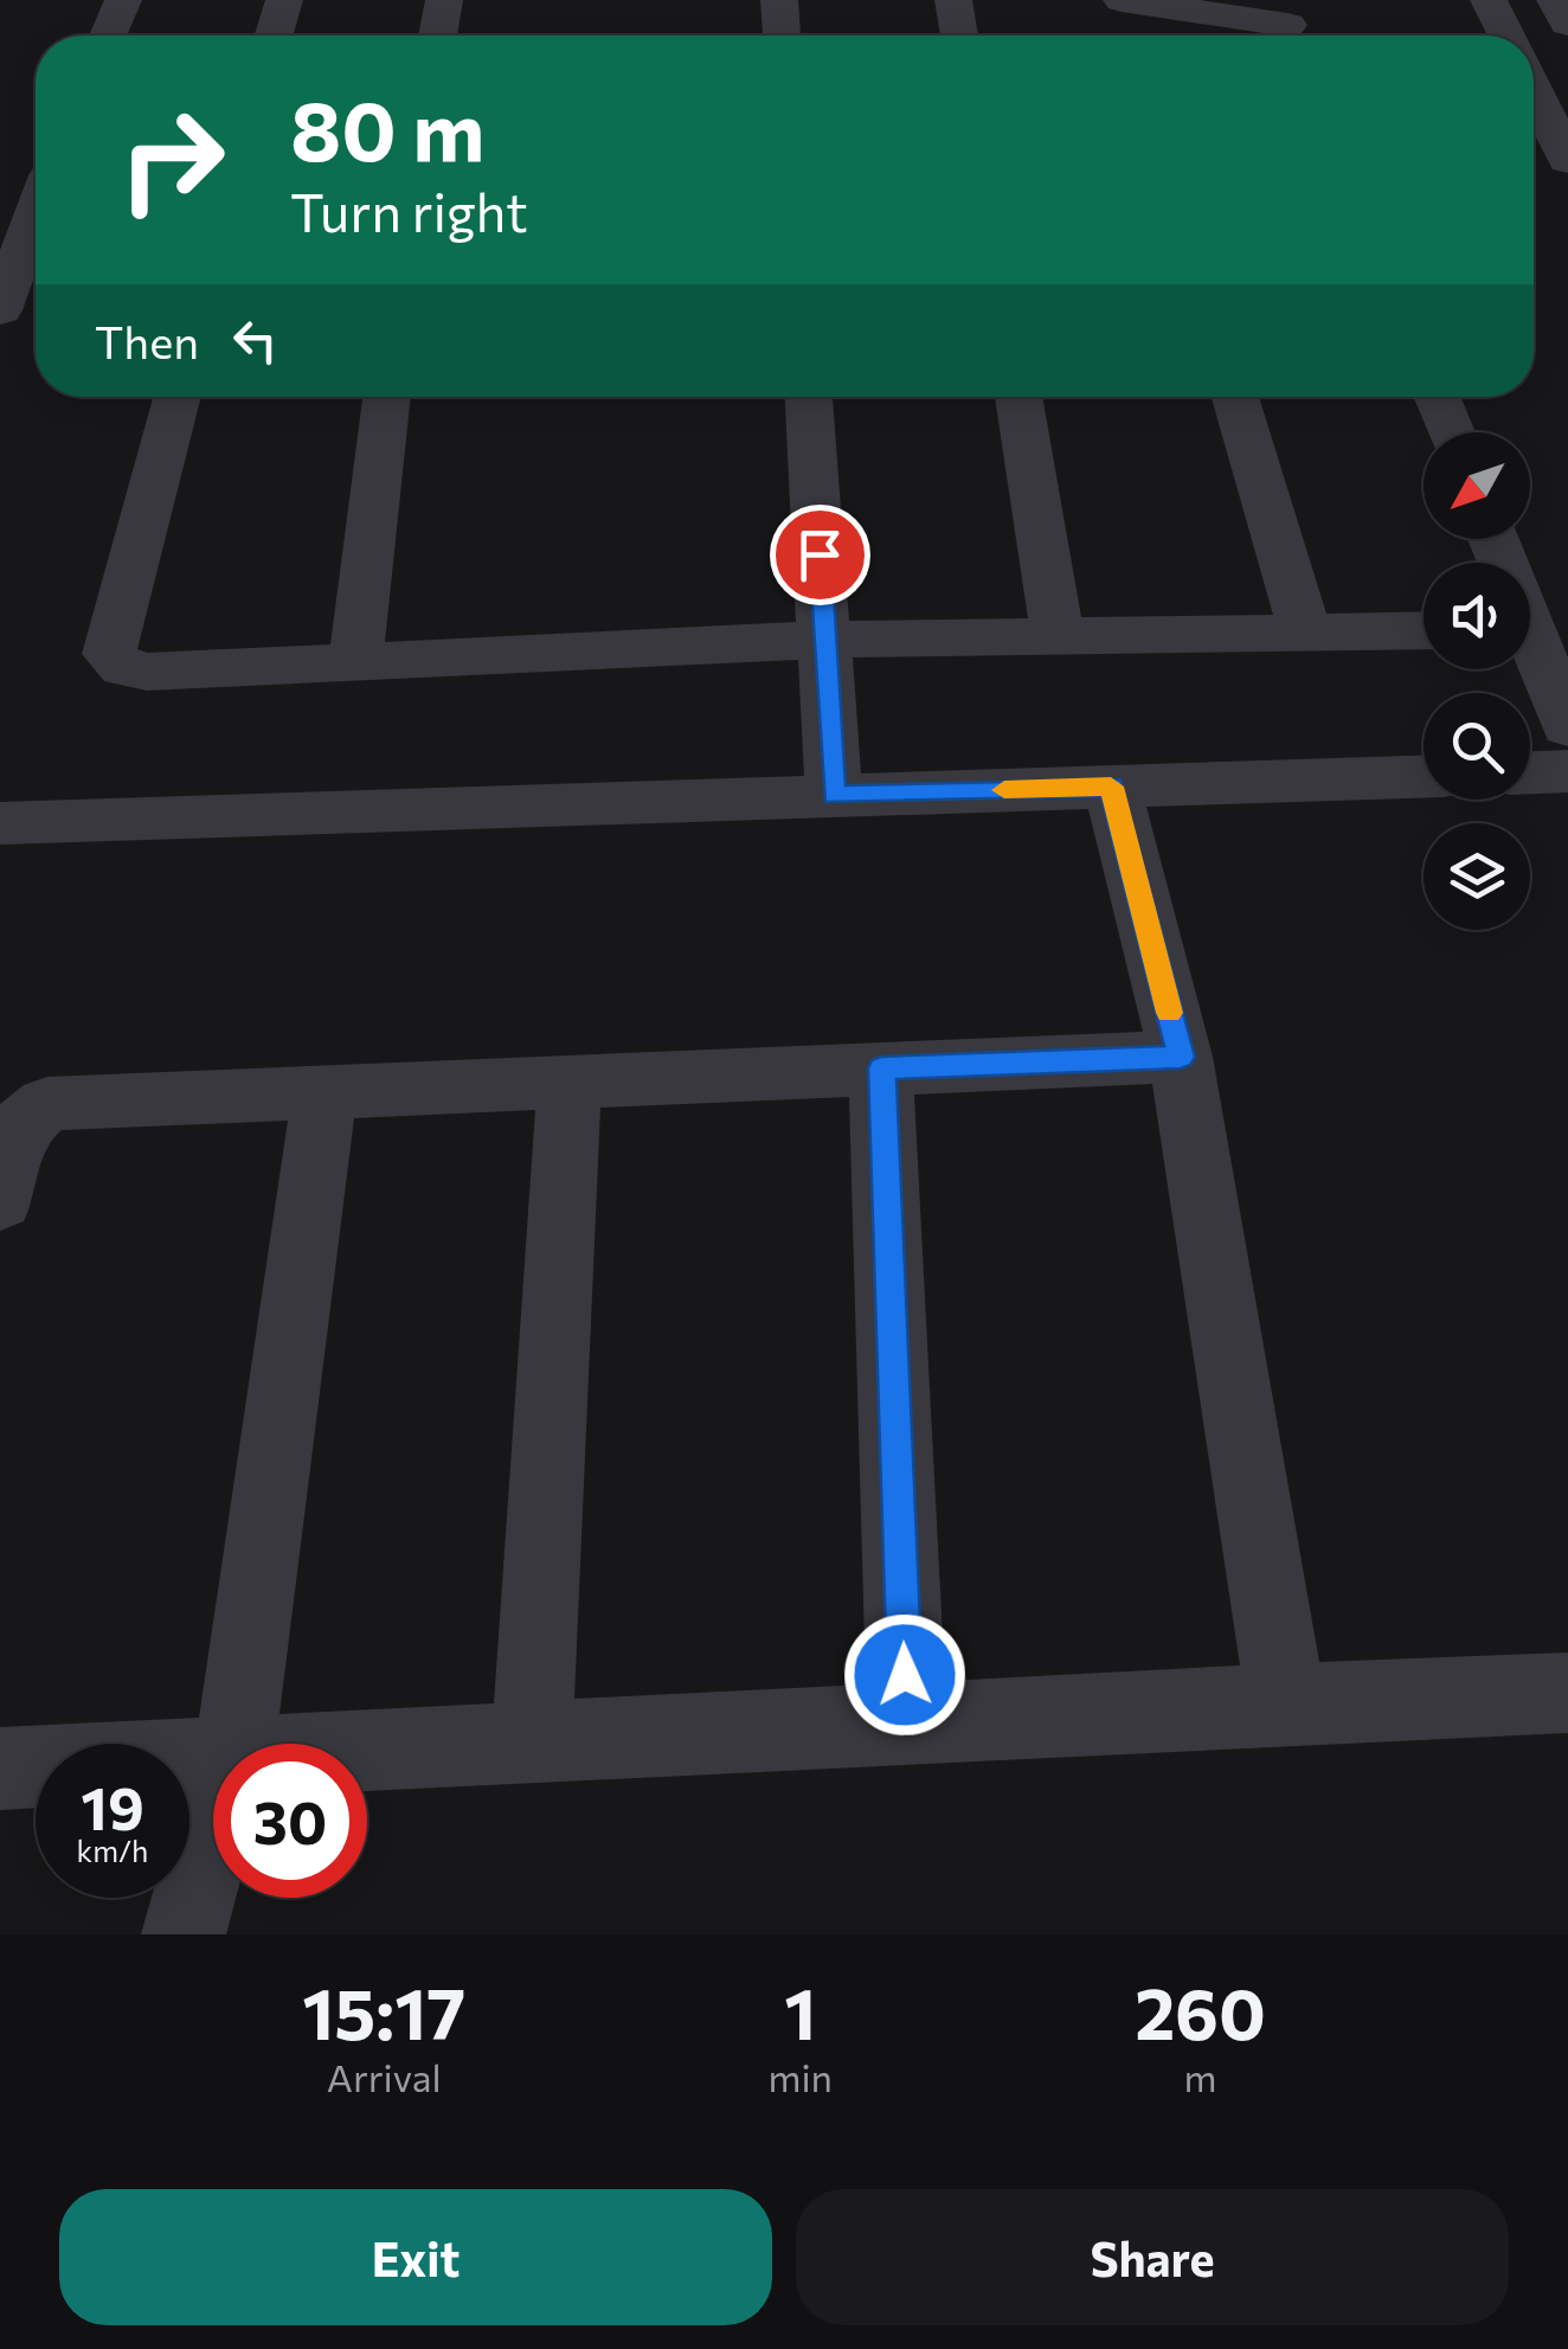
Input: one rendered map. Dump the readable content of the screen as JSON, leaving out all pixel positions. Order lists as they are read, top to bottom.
{
  "north": "bottom left",
  "page": {
    "turn": ["80 m", "Turn right"],
    "then": "Then",
    "speed": "19 km/h",
    "limit": "30",
    "eta": [
      "15:17",
      "Arrival",
      "1",
      "min",
      "260",
      "m"
    ],
    "buttons": ["Exit", "Share"]
  }
}
